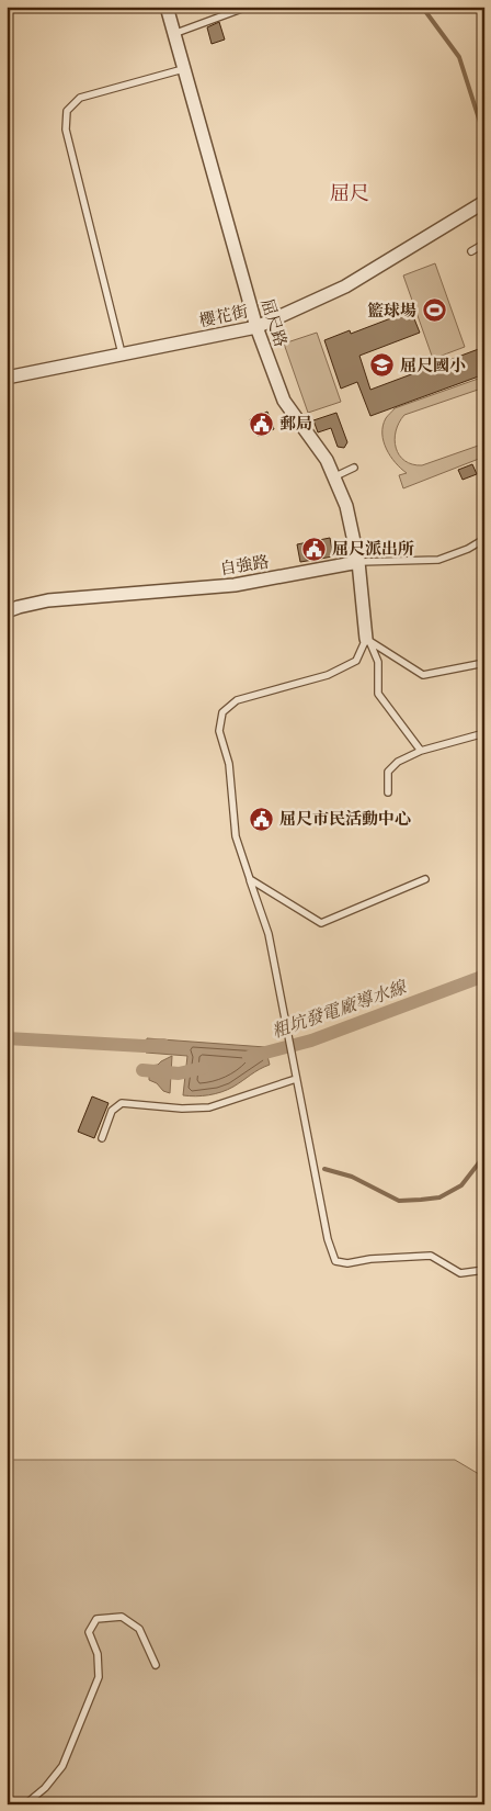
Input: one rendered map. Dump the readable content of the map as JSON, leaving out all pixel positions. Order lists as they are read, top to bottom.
{
  "streets": {
    "street": ["櫻花街", "屈尺路", "自強路"]
  },
  "crossings": [
    ["櫻花街", "屈尺路"],
    ["屈尺路", "自強路"]
  ],
  "districts": ["屈尺"],
  "water": ["粗坑發電廠導水線"],
  "places": {
    "sports": ["籃球場"],
    "school or university": ["屈尺國小"],
    "public building": ["郵局", "屈尺派出所", "屈尺市民活動中心"]
  }
}
